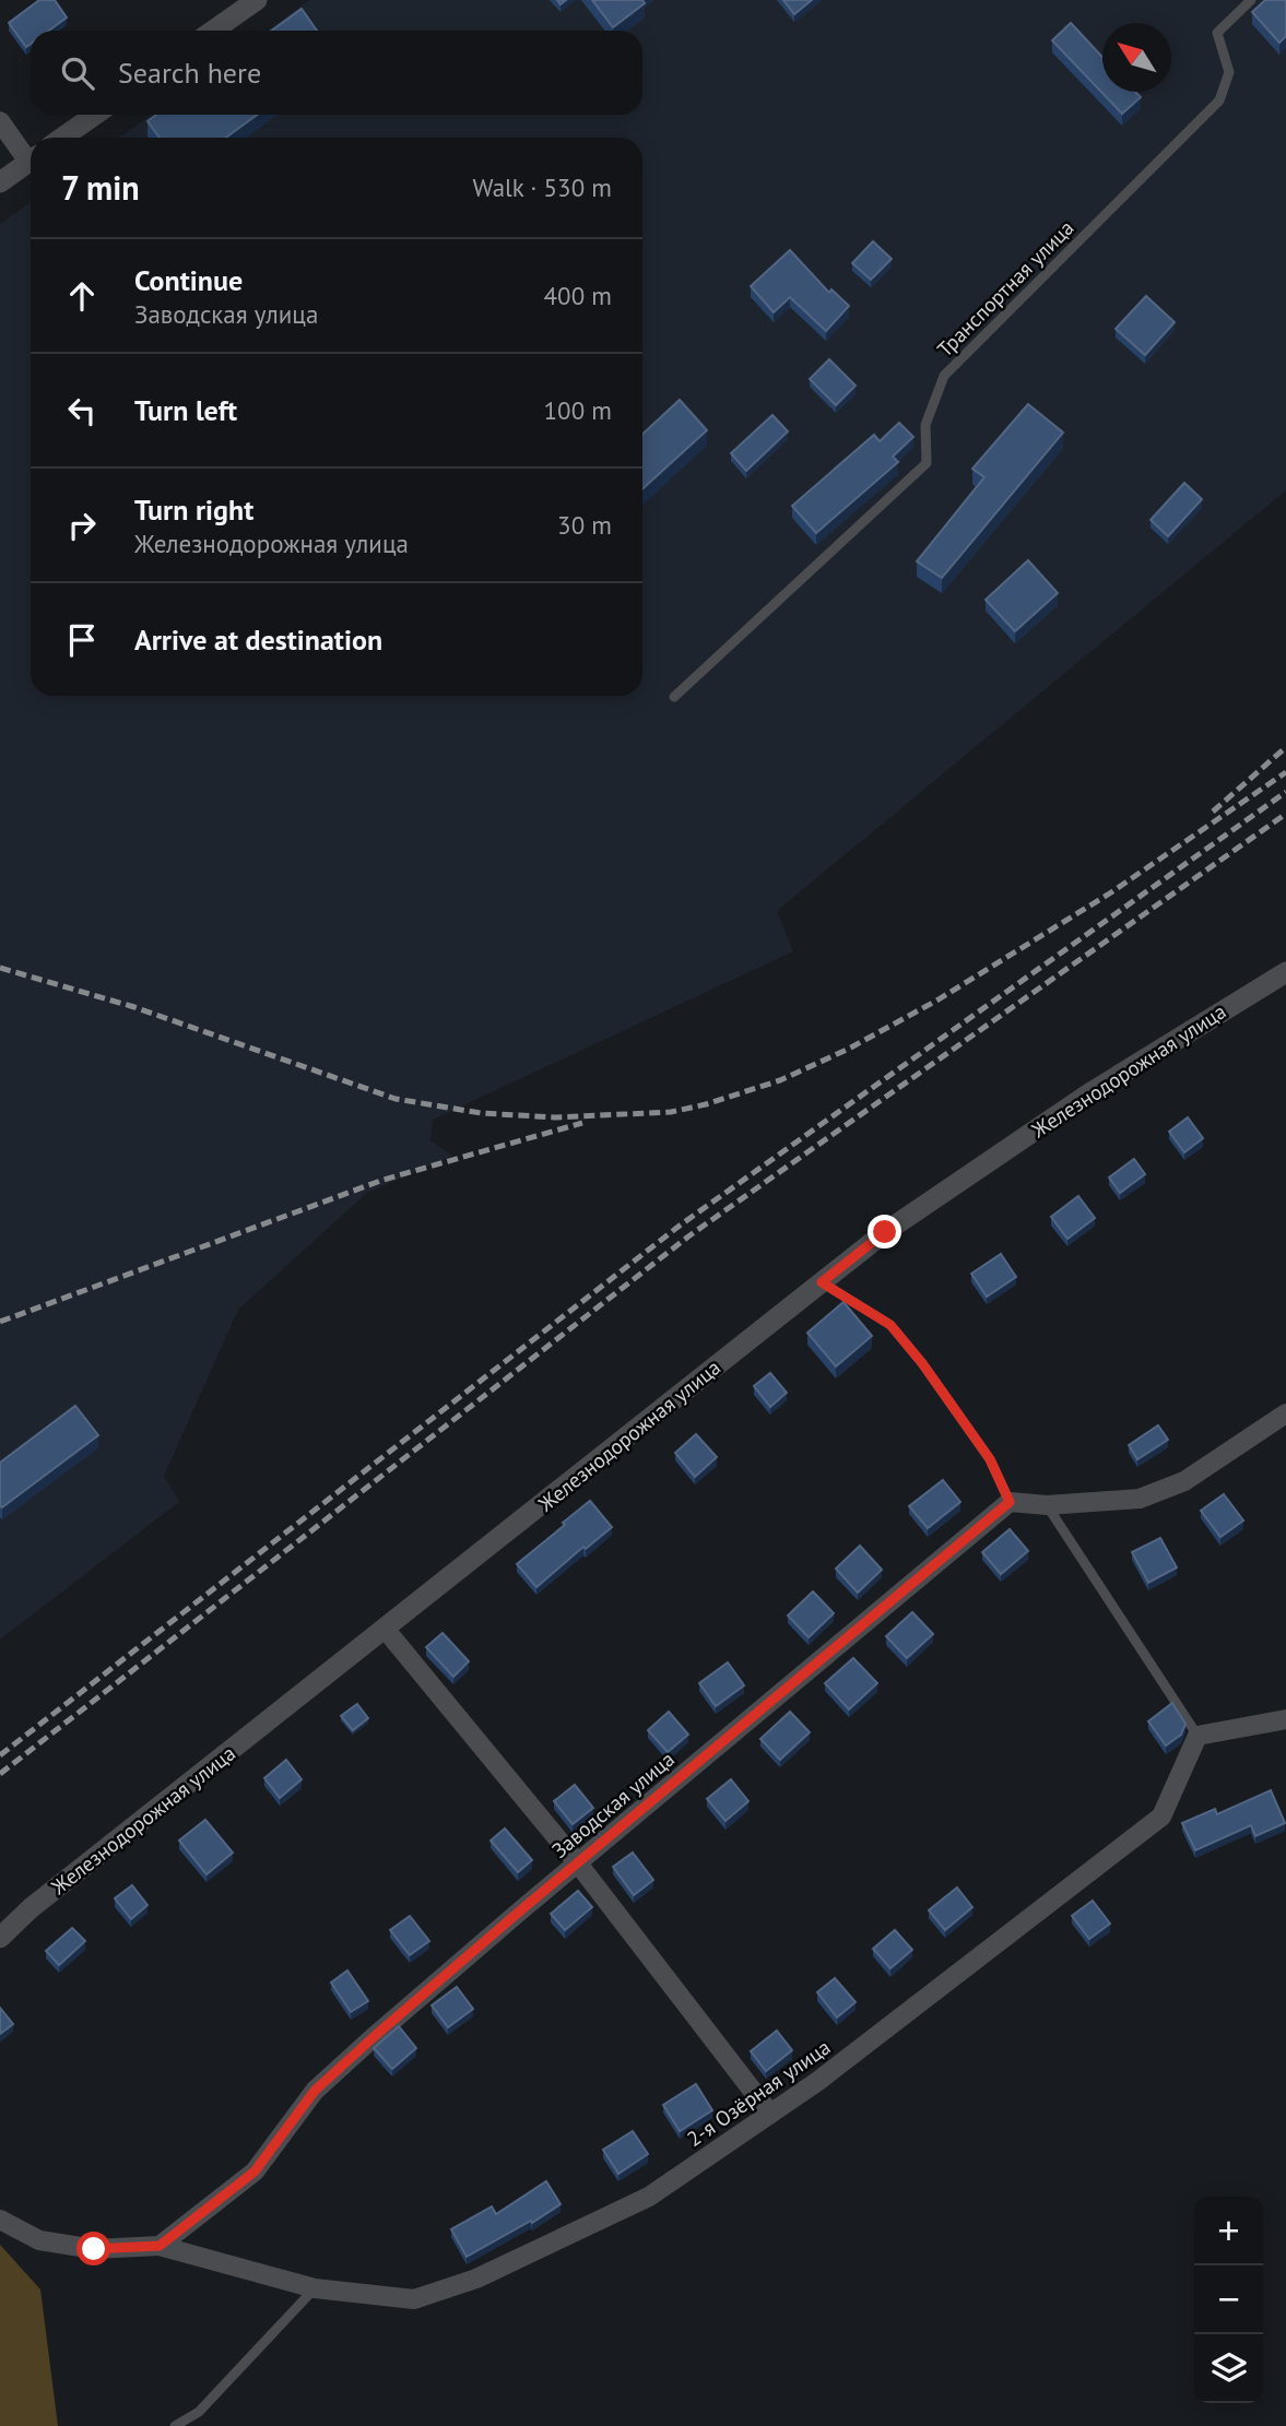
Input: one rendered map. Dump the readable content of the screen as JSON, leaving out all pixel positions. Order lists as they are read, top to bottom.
{
  "streets": {
    "street": ["Железнодорожная улица", "Заводская улица", "2-я Озёрная улица"],
    "lane": ["Транспортная улица"]
  },
  "crossings": [
    ["Заводская улица", "2-я Озёрная улица"]
  ],
  "north": "top left",
  "page": {
    "search": "Search here",
    "heading": ["7 min", "Walk · 530 m"],
    "list": [
      ["Continue", "Заводская улица", "400 m"],
      ["Turn left", "100 m"],
      ["Turn right", "Железнодорожная улица", "30 m"],
      "Arrive at destination"
    ],
    "map_buttons": ["+", "−"]
  }
}
